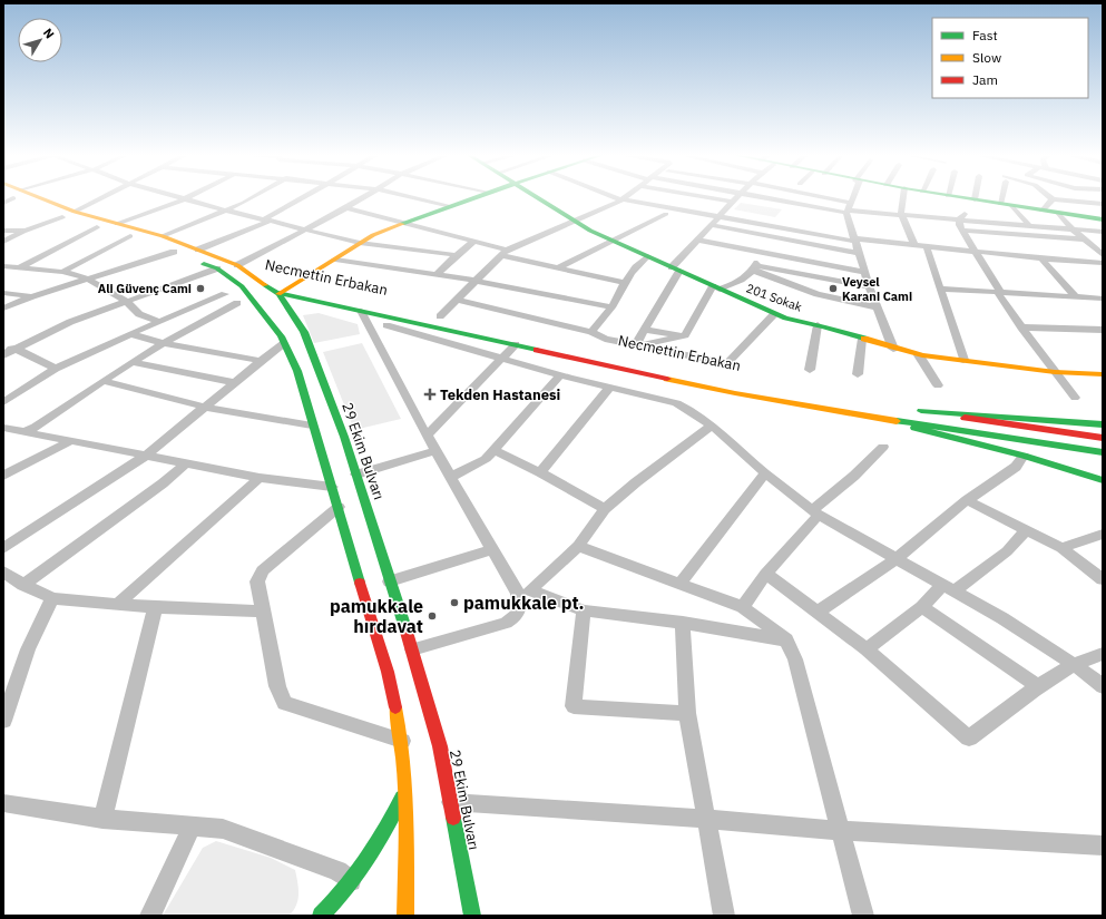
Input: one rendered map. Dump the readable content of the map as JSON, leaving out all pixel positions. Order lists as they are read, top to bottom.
{
  "streets": {
    "main road": ["Necmettin Erbakan", "201 Sokak", "29 Ekim Bulvarı"]
  },
  "crossings": [
    ["Necmettin Erbakan", "29 Ekim Bulvarı"]
  ],
  "places": {
    "other": [
      "Ali Güvenç Cami",
      "Veysel Karani Cami",
      "pamukkale pt.",
      "pamukkale hırdavat"
    ],
    "health": ["Tekden Hastanesi"]
  },
  "legend": ["Fast", "Slow", "Jam"],
  "north": "top right"
}
